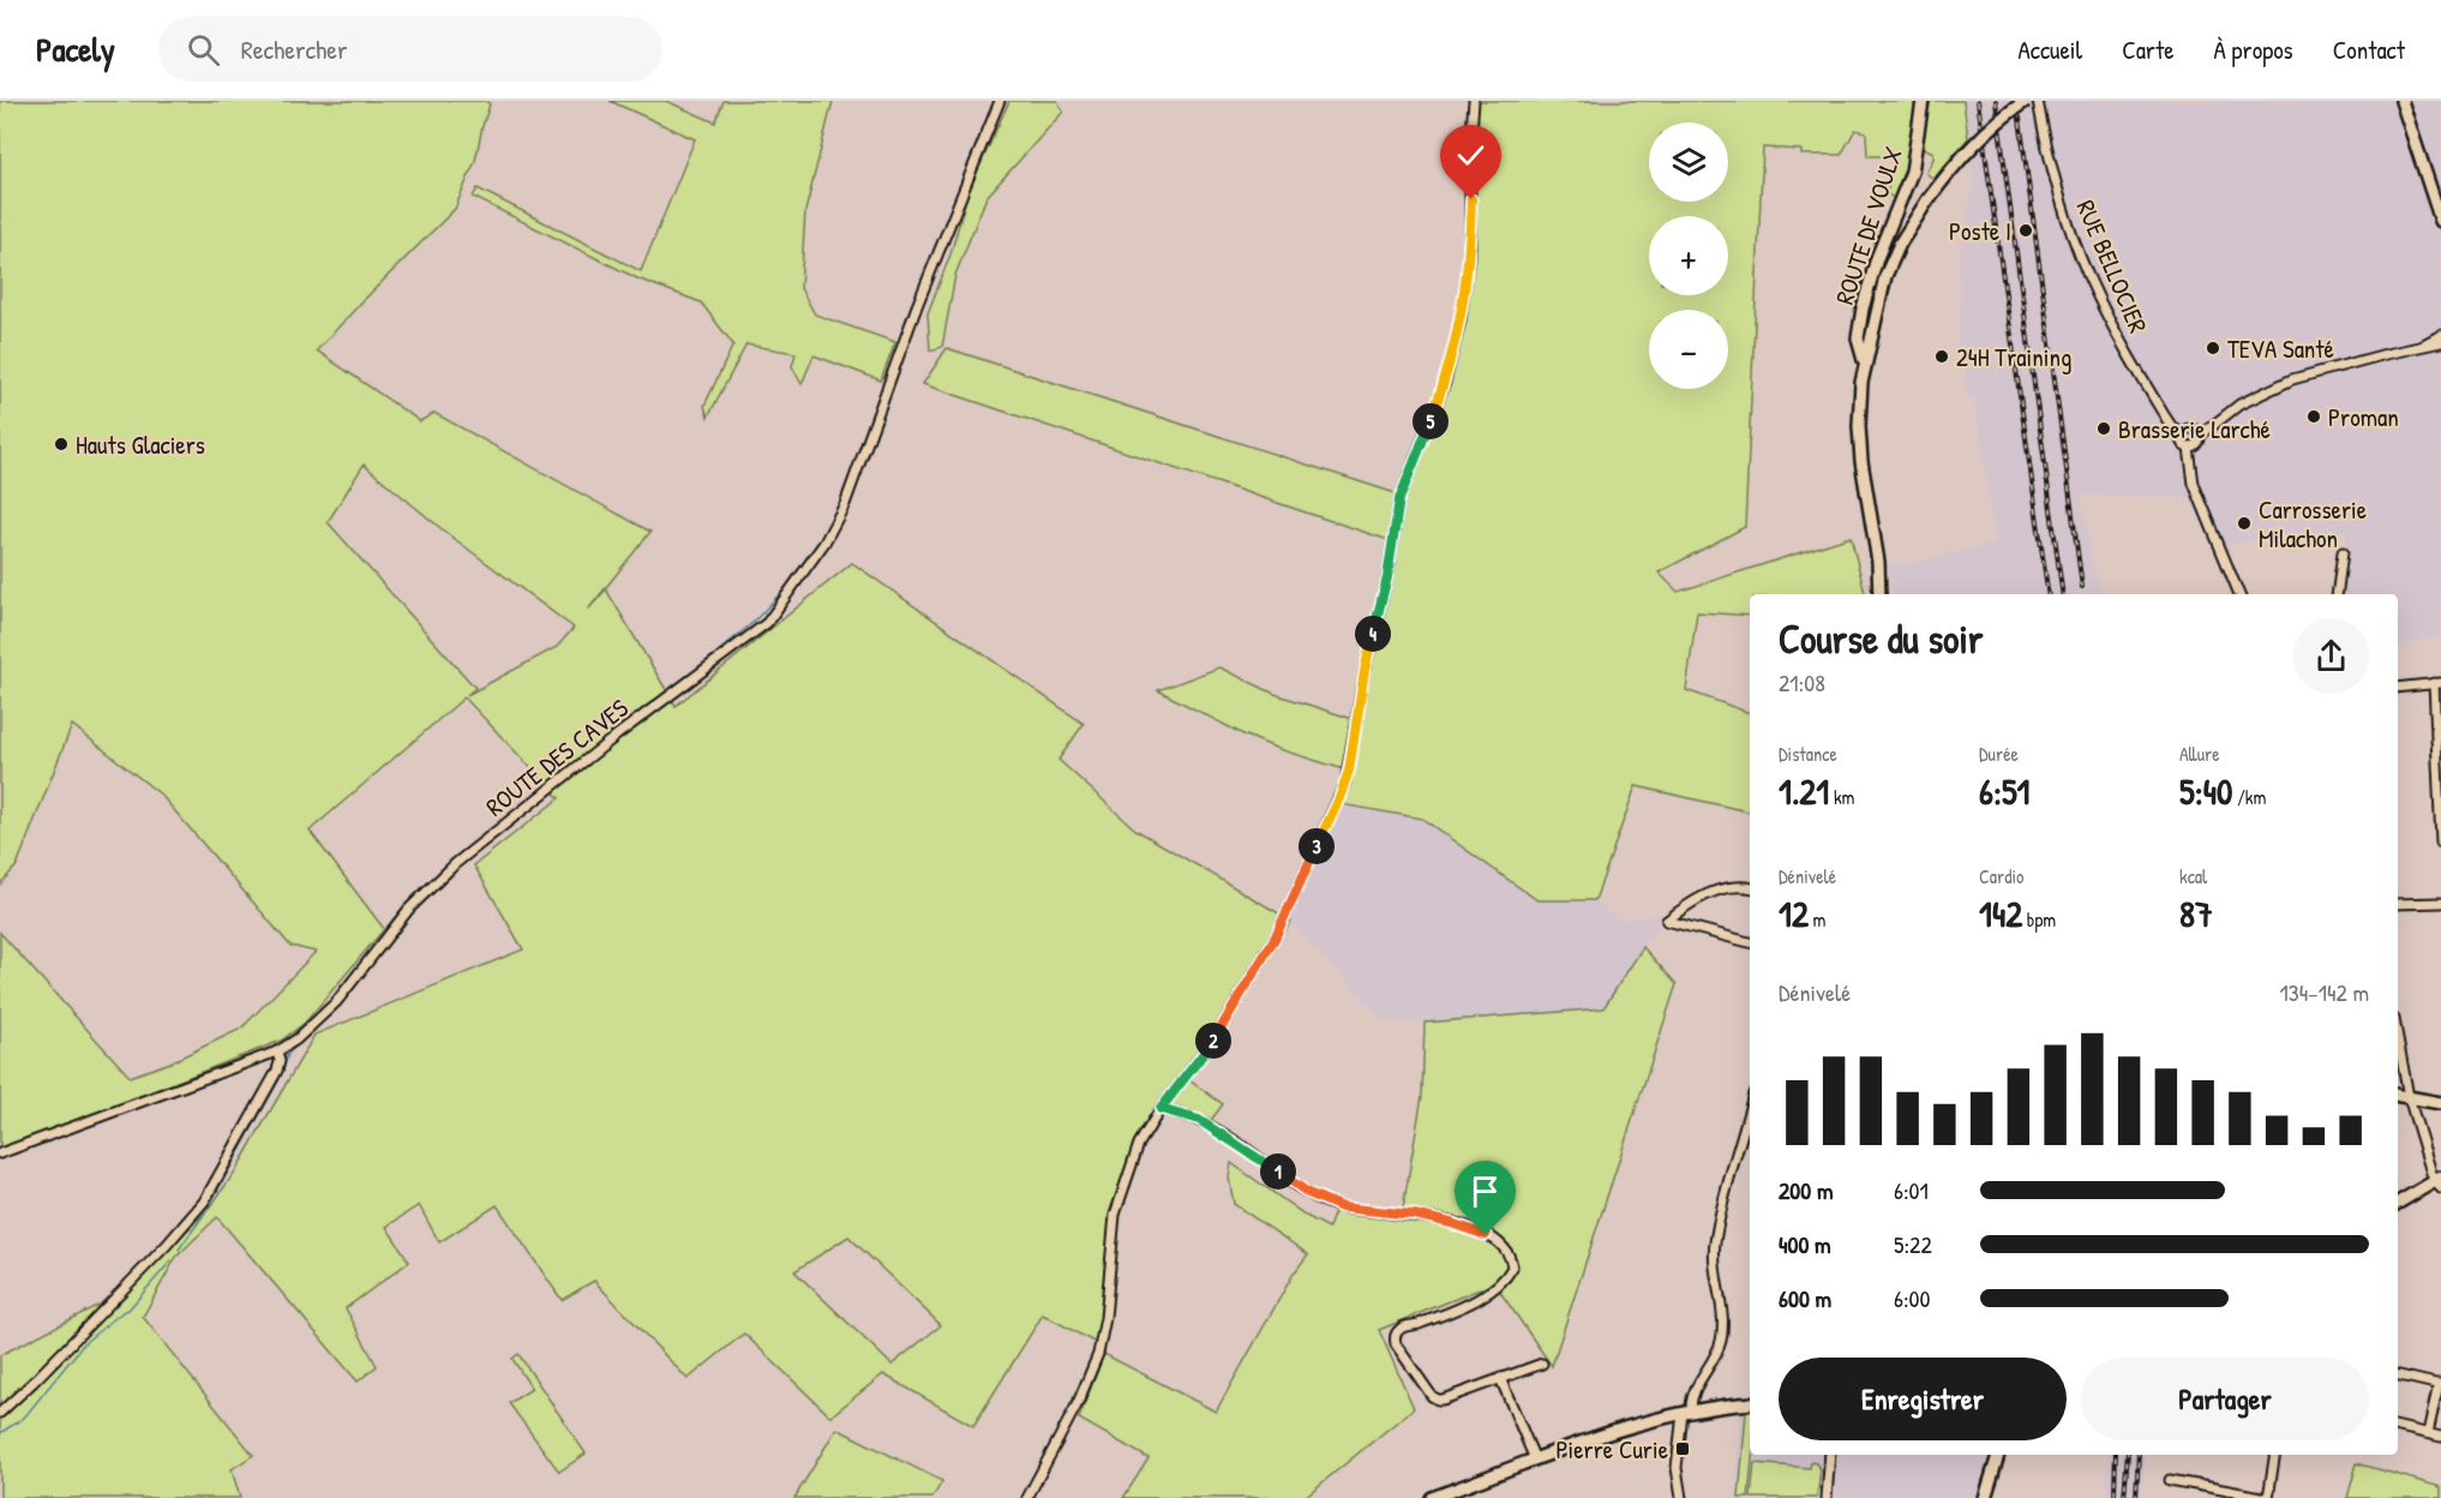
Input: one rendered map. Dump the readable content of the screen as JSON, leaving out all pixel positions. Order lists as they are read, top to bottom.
{
  "streets": {
    "main road": ["ROUTE DE VOULX"],
    "street": ["RUE BELLOCIER", "ROUTE DES CAVES"]
  },
  "places": {
    "other": [
      "Poste I",
      "TEVA Santé",
      "24H Training",
      "Proman",
      "Brasserie Larché",
      "Hauts Glaciers",
      "Carrosserie Milachon"
    ],
    "transit": ["Pierre Curie"]
  },
  "page": {
    "header": "Pacely",
    "search": "Rechercher",
    "nav": [
      "Accueil",
      "Carte",
      "À propos",
      "Contact"
    ],
    "map_buttons": ["+", "−"],
    "pins": [
      "5",
      "4",
      "3",
      "2",
      "1"
    ],
    "heading": ["Course du soir", "21:08"],
    "stats": [
      ["Distance", "1.21 km"],
      ["Durée", "6:51"],
      ["Allure", "5:40 /km"],
      ["Dénivelé", "12 m"],
      ["Cardio", "142 bpm"],
      ["kcal", "87"]
    ],
    "chart": ["Dénivelé", "134–142 m"],
    "list": [
      {
        "name": "200 m",
        "note": "6:01"
      },
      {
        "name": "400 m",
        "note": "5:22"
      },
      {
        "name": "600 m",
        "note": "6:00"
      }
    ],
    "buttons": ["Enregistrer", "Partager"]
  }
}
